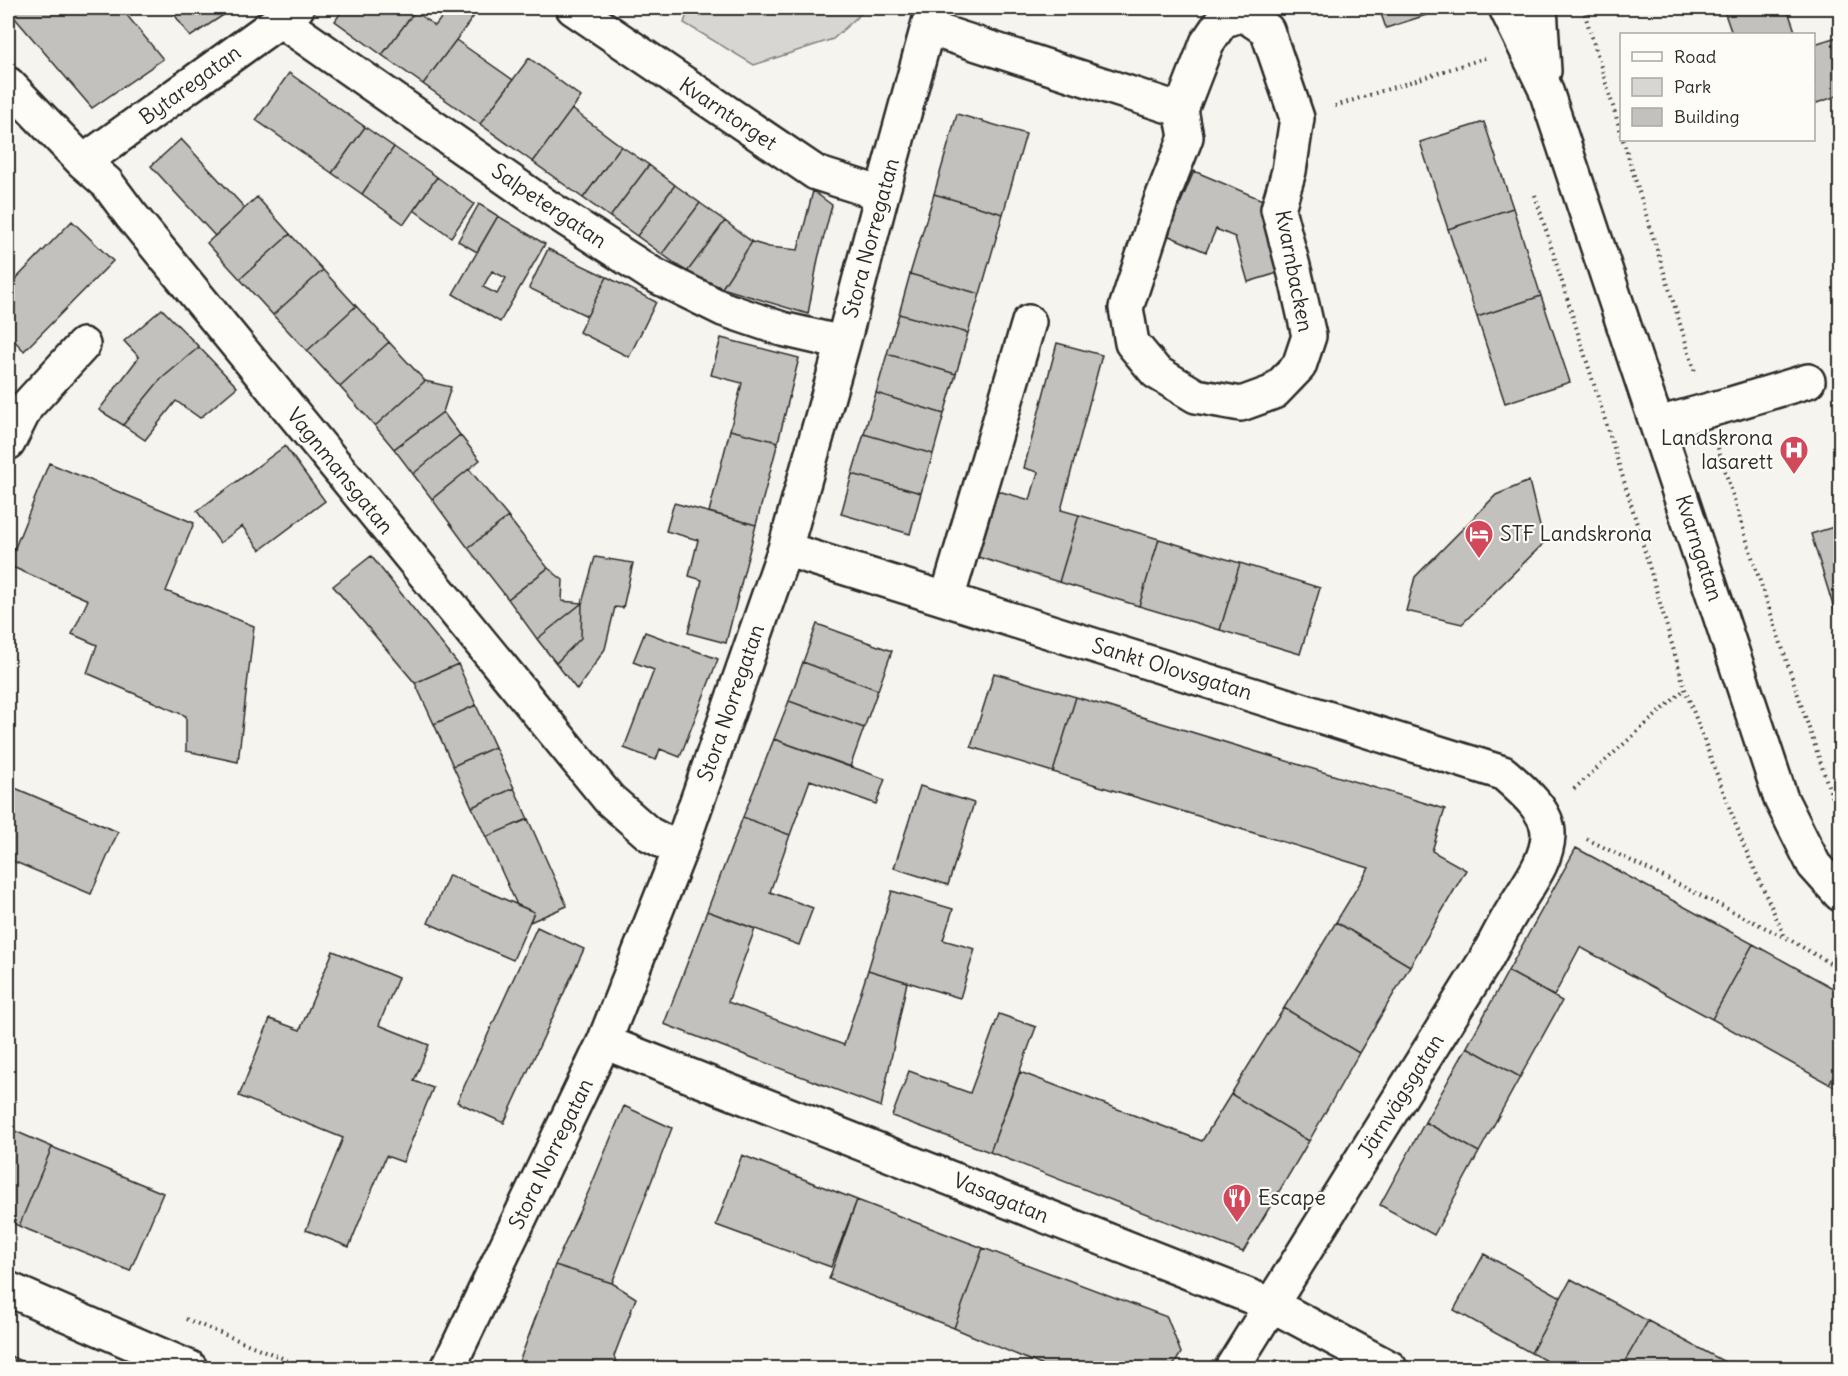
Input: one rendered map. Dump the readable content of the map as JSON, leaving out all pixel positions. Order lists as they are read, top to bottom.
{
  "streets": {
    "street": [
      "Bytaregatan",
      "Kvarntorget",
      "Salpetergatan",
      "Stora Norregatan",
      "Kvarnbacken",
      "Vagnmansgatan",
      "Kvarngatan",
      "Sankt Olovsgatan",
      "Järnvägsgatan",
      "Vasagatan"
    ]
  },
  "crossings": [
    ["Bytaregatan", "Salpetergatan"],
    ["Bytaregatan", "Vagnmansgatan"],
    ["Kvarntorget", "Stora Norregatan"],
    ["Salpetergatan", "Stora Norregatan"],
    ["Stora Norregatan", "Vagnmansgatan"],
    ["Stora Norregatan", "Sankt Olovsgatan"],
    ["Stora Norregatan", "Vasagatan"],
    ["Sankt Olovsgatan", "Järnvägsgatan"],
    ["Järnvägsgatan", "Vasagatan"]
  ],
  "places": {
    "hospital": ["Landskrona lasarett"],
    "hotel": ["STF Landskrona"],
    "restaurant": ["Escape"]
  },
  "legend": ["Road", "Park", "Building"]
}
